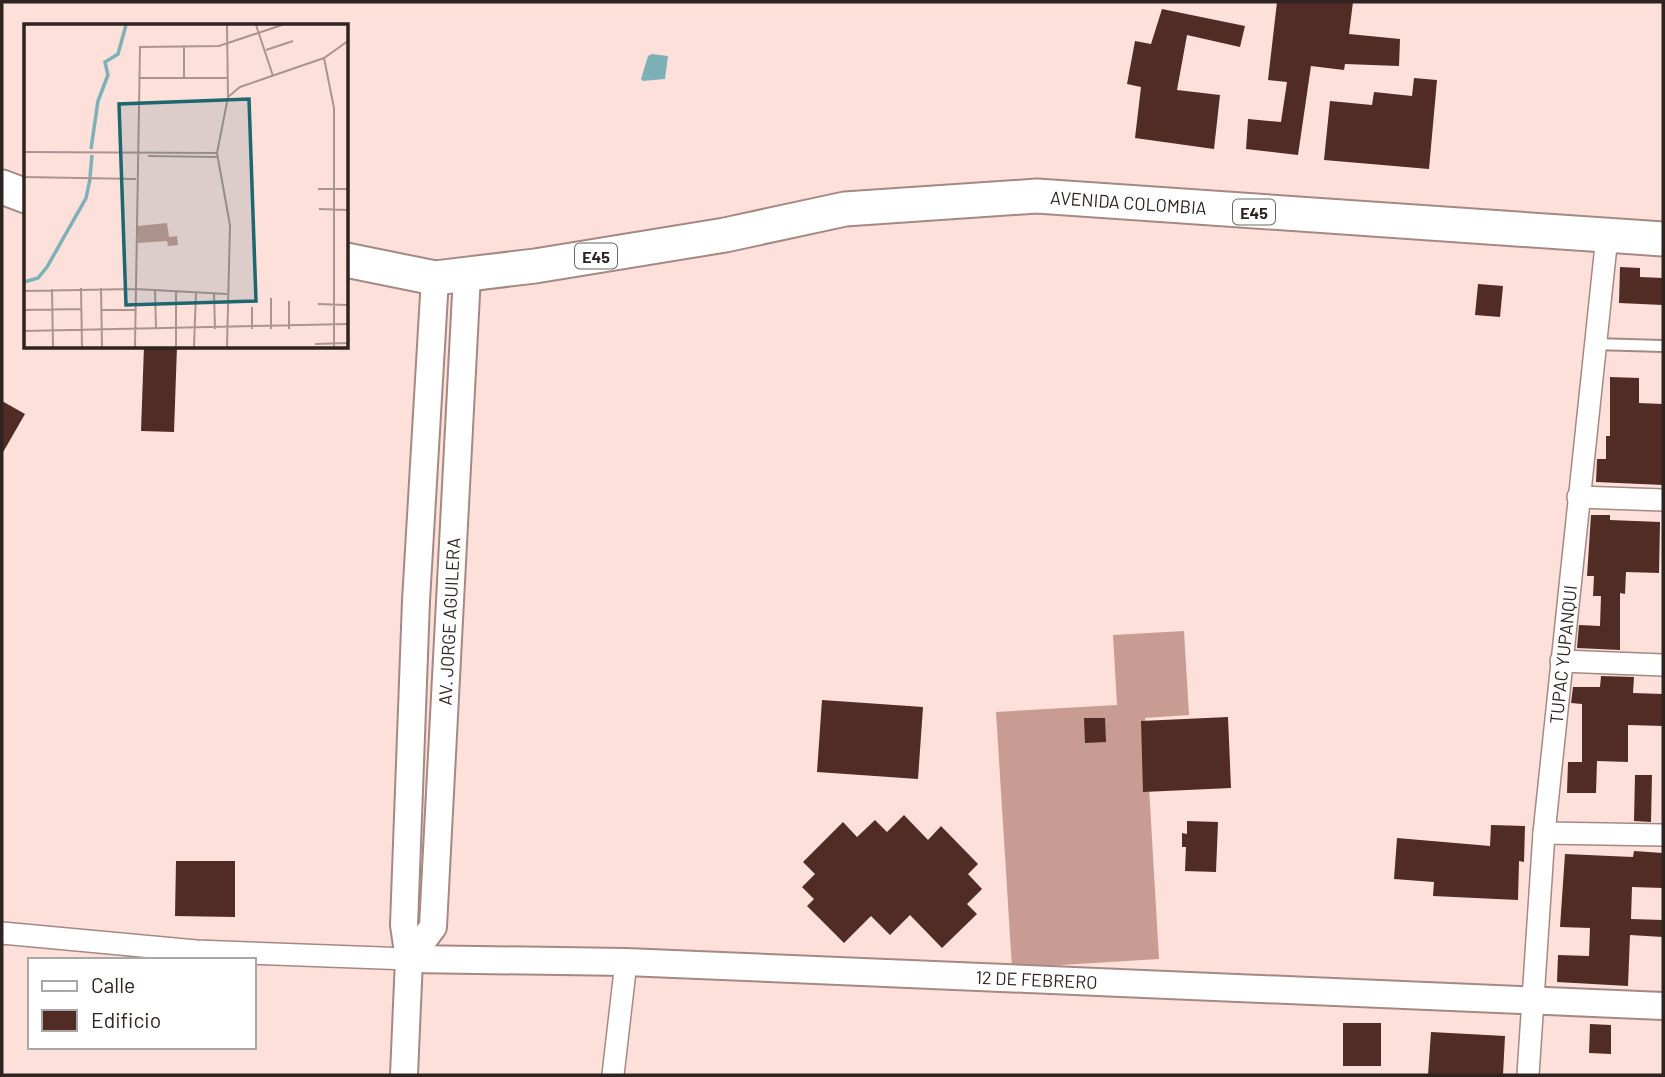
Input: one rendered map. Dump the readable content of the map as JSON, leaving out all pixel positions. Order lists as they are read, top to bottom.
{
  "streets": {
    "main road": ["AVENIDA COLOMBIA", "E45"],
    "street": ["AV. JORGE AGUILERA", "TUPAC YUPANQUI", "12 DE FEBRERO"]
  },
  "crossings": [
    ["AVENIDA COLOMBIA", "E45"],
    ["AVENIDA COLOMBIA", "AV. JORGE AGUILERA"],
    ["AVENIDA COLOMBIA", "TUPAC YUPANQUI"],
    ["E45", "AV. JORGE AGUILERA"],
    ["AV. JORGE AGUILERA", "12 DE FEBRERO"],
    ["TUPAC YUPANQUI", "12 DE FEBRERO"]
  ],
  "legend": ["Calle", "Edificio"]
}
